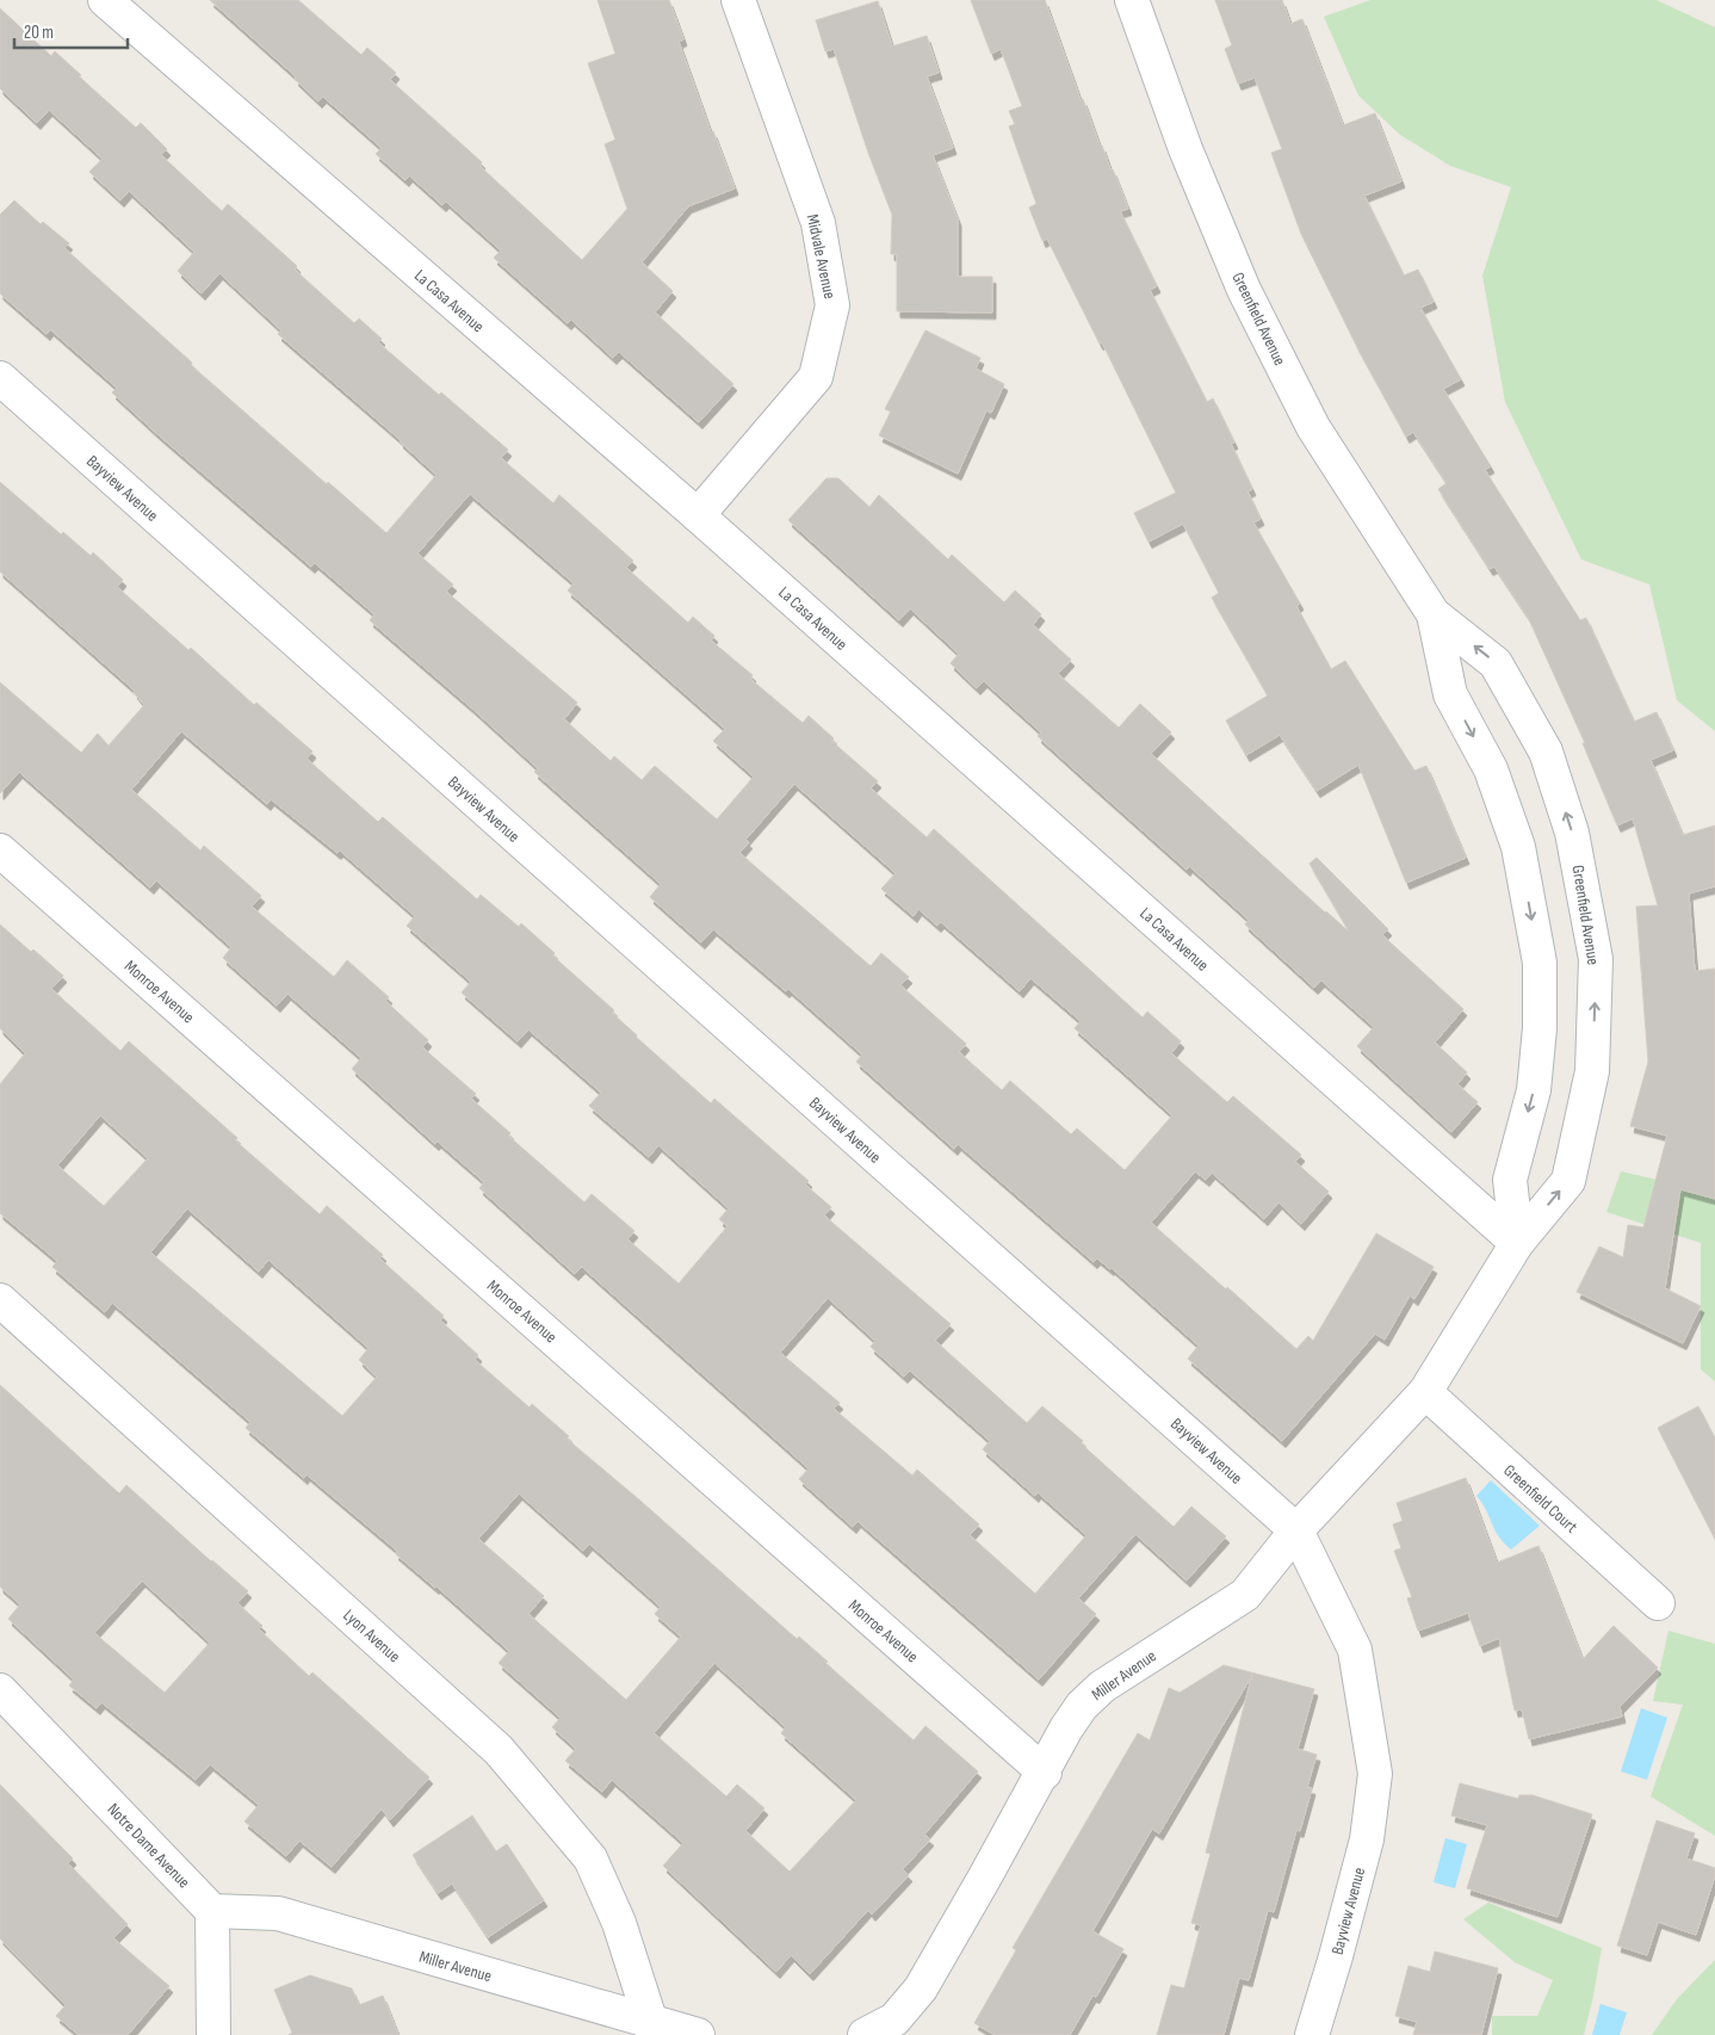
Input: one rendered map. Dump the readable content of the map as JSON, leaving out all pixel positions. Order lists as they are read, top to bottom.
{
  "streets": {
    "street": [
      "Midvale Avenue",
      "La Casa Avenue",
      "Greenfield Avenue",
      "Bayview Avenue",
      "Monroe Avenue",
      "Greenfield Court",
      "Lyon Avenue",
      "Miller Avenue",
      "Notre Dame Avenue"
    ]
  },
  "crossings": [
    ["Midvale Avenue", "La Casa Avenue"],
    ["La Casa Avenue", "Greenfield Avenue"],
    ["Greenfield Avenue", "Greenfield Court"],
    ["Greenfield Avenue", "Miller Avenue"],
    ["Bayview Avenue", "Miller Avenue"],
    ["Monroe Avenue", "Miller Avenue"],
    ["Greenfield Court", "Miller Avenue"],
    ["Lyon Avenue", "Miller Avenue"],
    ["Miller Avenue", "Notre Dame Avenue"]
  ],
  "scale_bar": "20 m"
}
